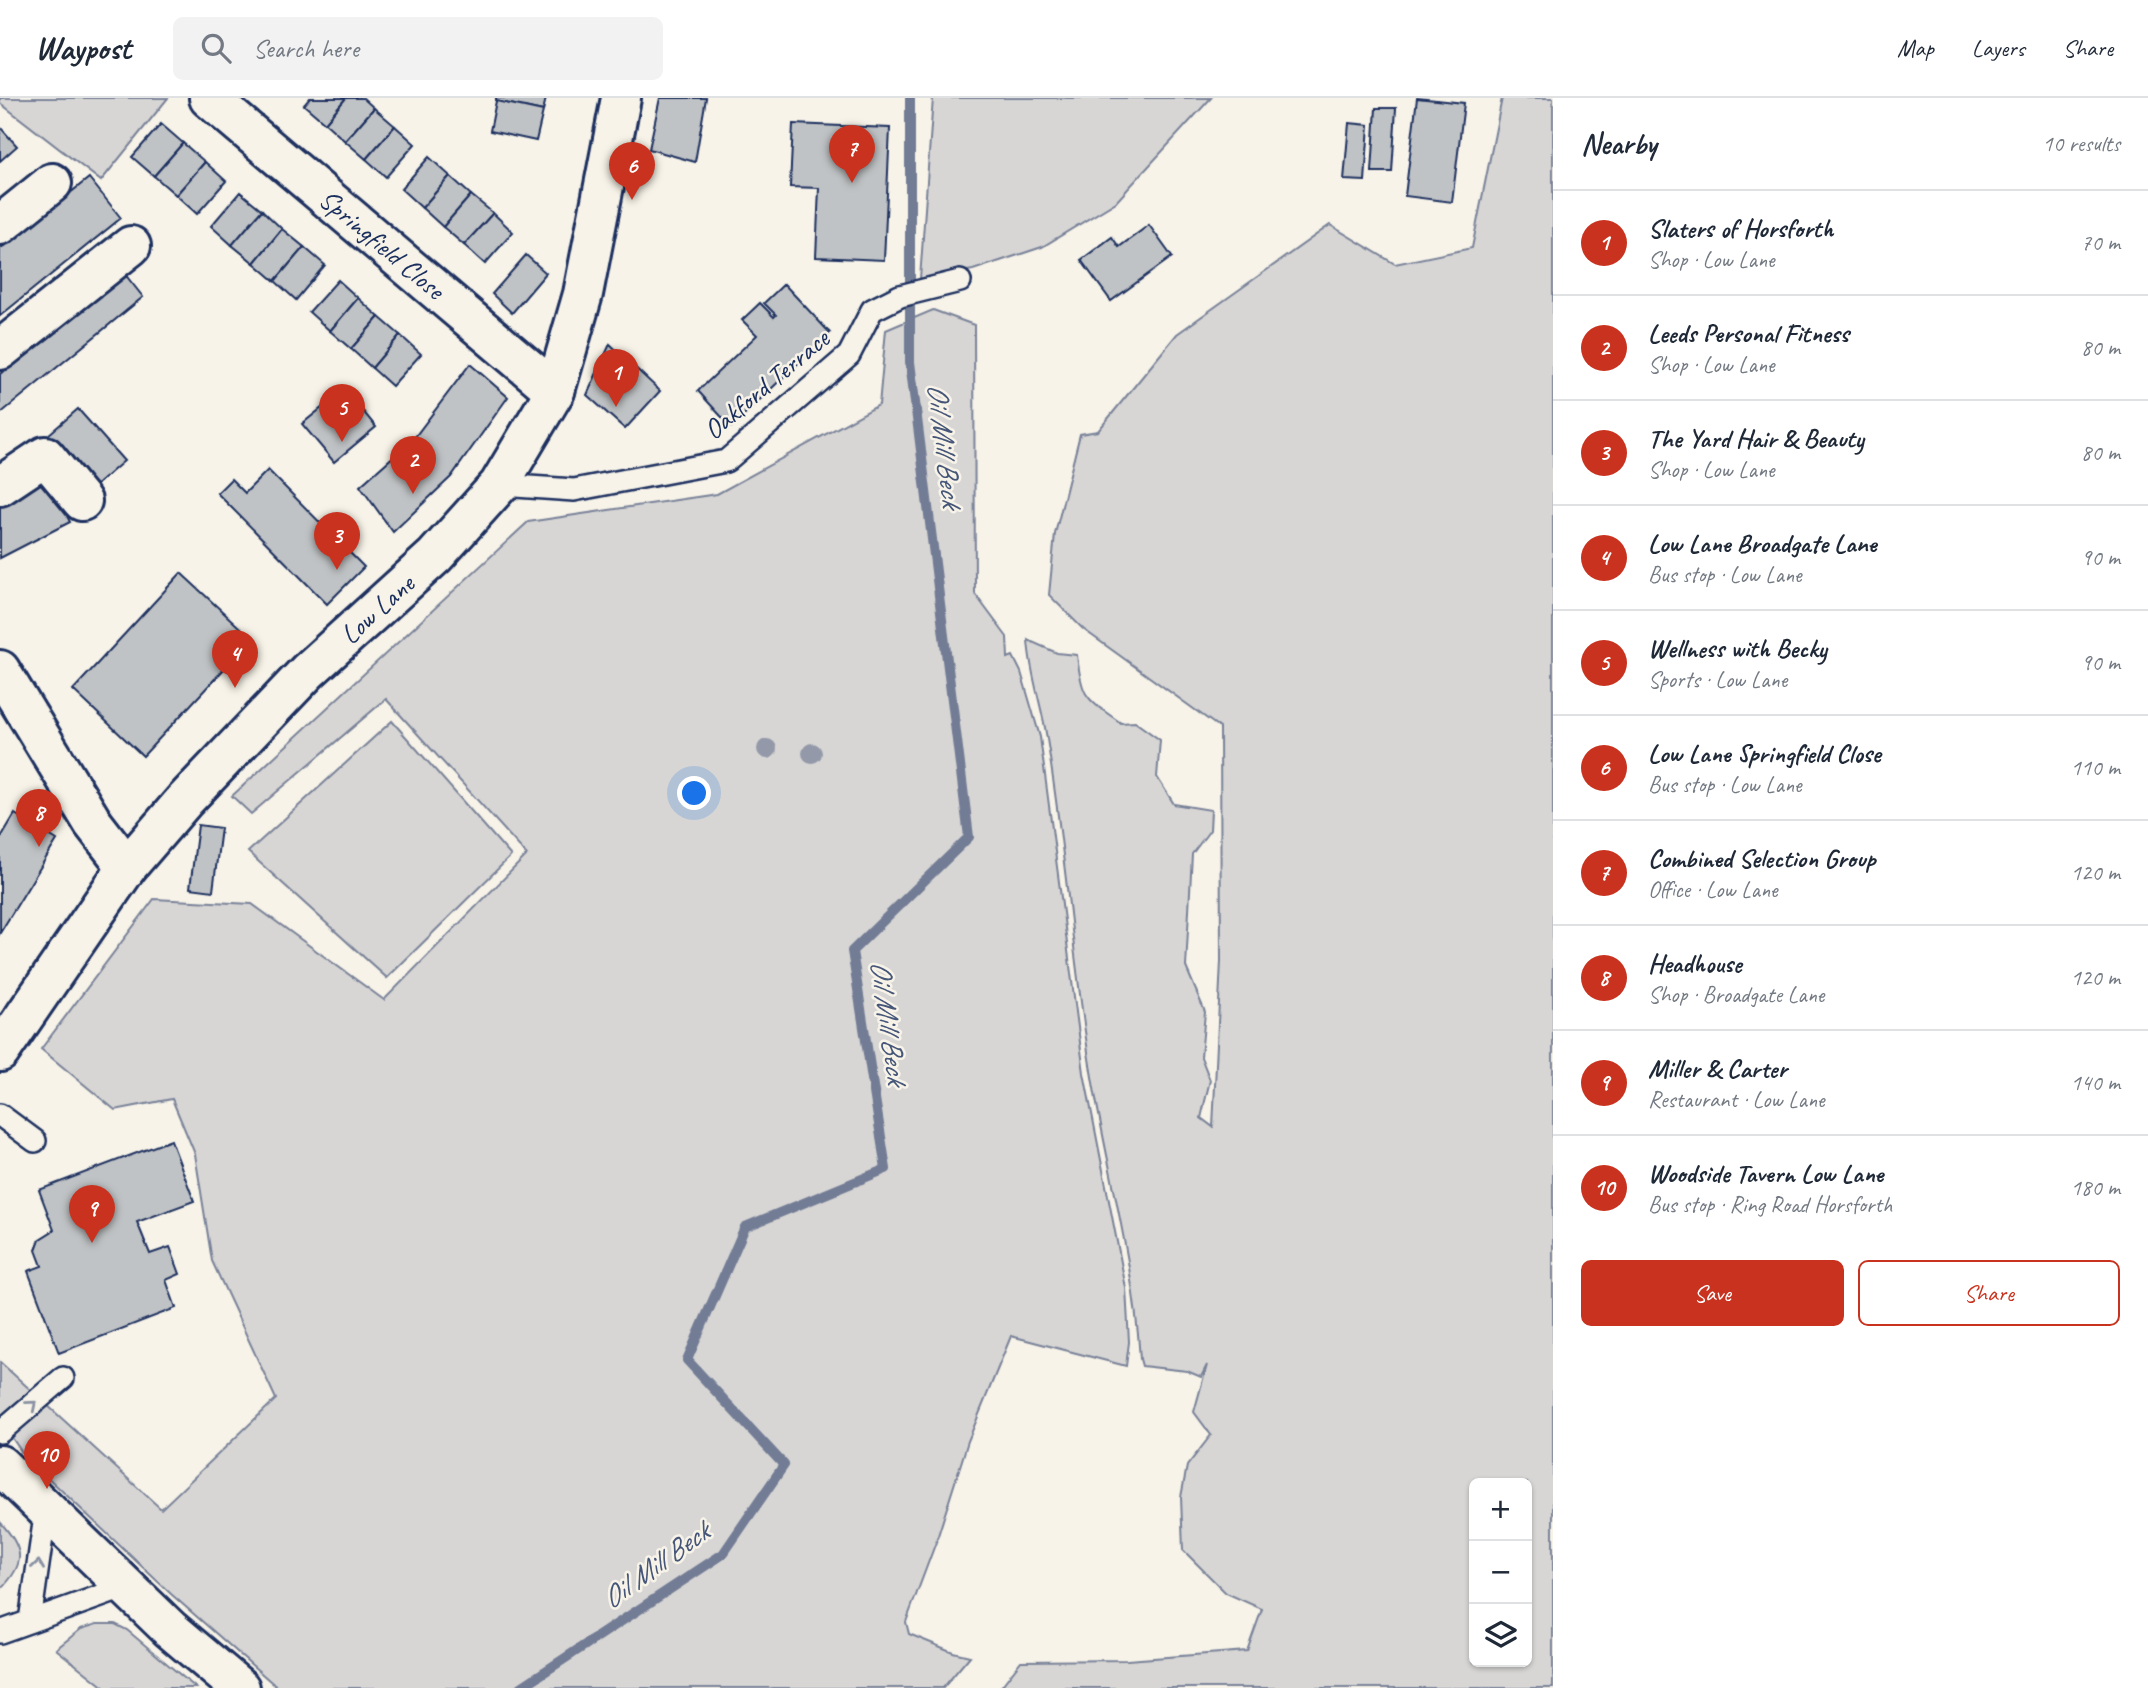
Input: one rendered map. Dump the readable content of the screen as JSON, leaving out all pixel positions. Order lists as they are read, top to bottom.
{
  "streets": {
    "main road": ["Springfield Close", "Low Lane"],
    "lane": ["Oakford Terrace"]
  },
  "crossings": [
    ["Springfield Close", "Low Lane"],
    ["Oakford Terrace", "Low Lane"]
  ],
  "water": ["Oil Mill Beck"],
  "page": {
    "header": "Waypost",
    "search": "Search here",
    "nav": ["Map", "Layers", "Share"],
    "heading": ["Nearby", "10 results"],
    "pins": [
      "7",
      "6",
      "1",
      "5",
      "2",
      "3",
      "4",
      "8",
      "9",
      "10"
    ],
    "list": [
      {
        "mark": "1",
        "name": "Slaters of Horsforth",
        "note": "Shop · Low Lane",
        "value": "70 m"
      },
      {
        "mark": "2",
        "name": "Leeds Personal Fitness",
        "note": "Shop · Low Lane",
        "value": "80 m"
      },
      {
        "mark": "3",
        "name": "The Yard Hair & Beauty",
        "note": "Shop · Low Lane",
        "value": "80 m"
      },
      {
        "mark": "4",
        "name": "Low Lane Broadgate Lane",
        "note": "Bus stop · Low Lane",
        "value": "90 m"
      },
      {
        "mark": "5",
        "name": "Wellness with Becky",
        "note": "Sports · Low Lane",
        "value": "90 m"
      },
      {
        "mark": "6",
        "name": "Low Lane Springfield Close",
        "note": "Bus stop · Low Lane",
        "value": "110 m"
      },
      {
        "mark": "7",
        "name": "Combined Selection Group",
        "note": "Office · Low Lane",
        "value": "120 m"
      },
      {
        "mark": "8",
        "name": "Headhouse",
        "note": "Shop · Broadgate Lane",
        "value": "120 m"
      },
      {
        "mark": "9",
        "name": "Miller & Carter",
        "note": "Restaurant · Low Lane",
        "value": "140 m"
      },
      {
        "mark": "10",
        "name": "Woodside Tavern Low Lane",
        "note": "Bus stop · Ring Road Horsforth",
        "value": "180 m"
      }
    ],
    "buttons": ["Save", "Share"],
    "map_buttons": ["+", "−"]
  }
}
